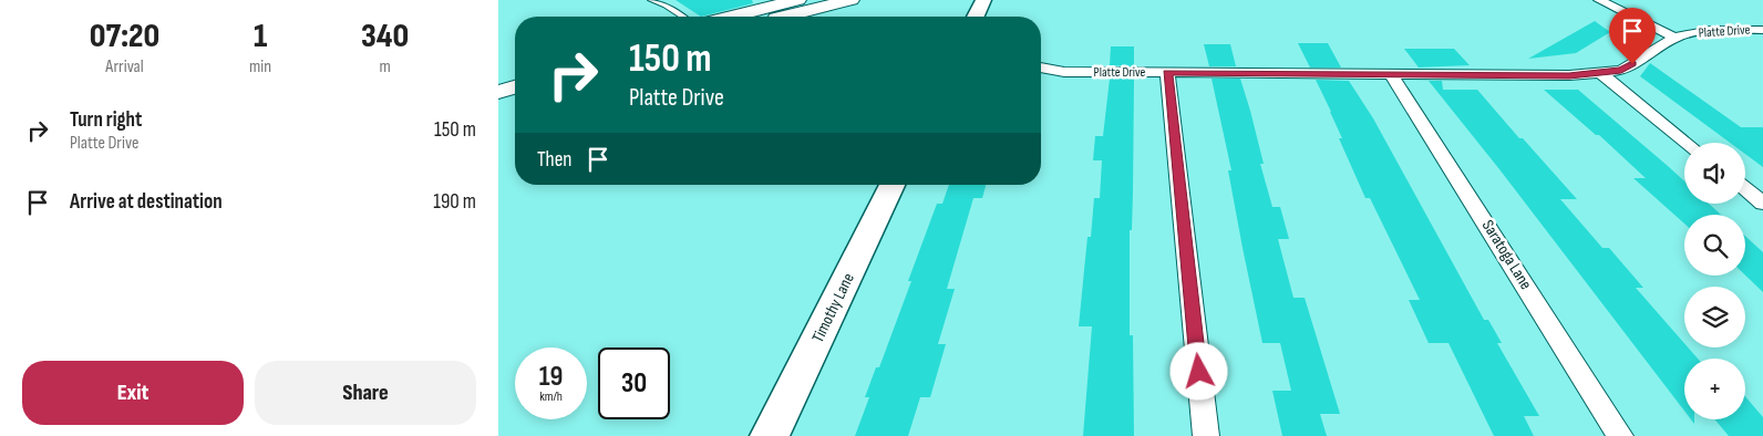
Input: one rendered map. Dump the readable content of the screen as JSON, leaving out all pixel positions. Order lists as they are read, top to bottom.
{
  "streets": {
    "street": ["Platte Drive", "Saratoga Lane", "Timothy Lane"]
  },
  "crossings": [
    ["Platte Drive", "Saratoga Lane"]
  ],
  "page": {
    "eta": [
      "07:20",
      "Arrival",
      "1",
      "min",
      "340",
      "m"
    ],
    "turn": ["150 m", "Platte Drive"],
    "list": [
      {
        "name": "Turn right",
        "note": "Platte Drive",
        "value": "150 m"
      },
      {
        "name": "Arrive at destination",
        "value": "190 m"
      }
    ],
    "then": "Then",
    "map_buttons": "+",
    "speed": "19 km/h",
    "limit": "30",
    "buttons": ["Exit", "Share"]
  }
}
